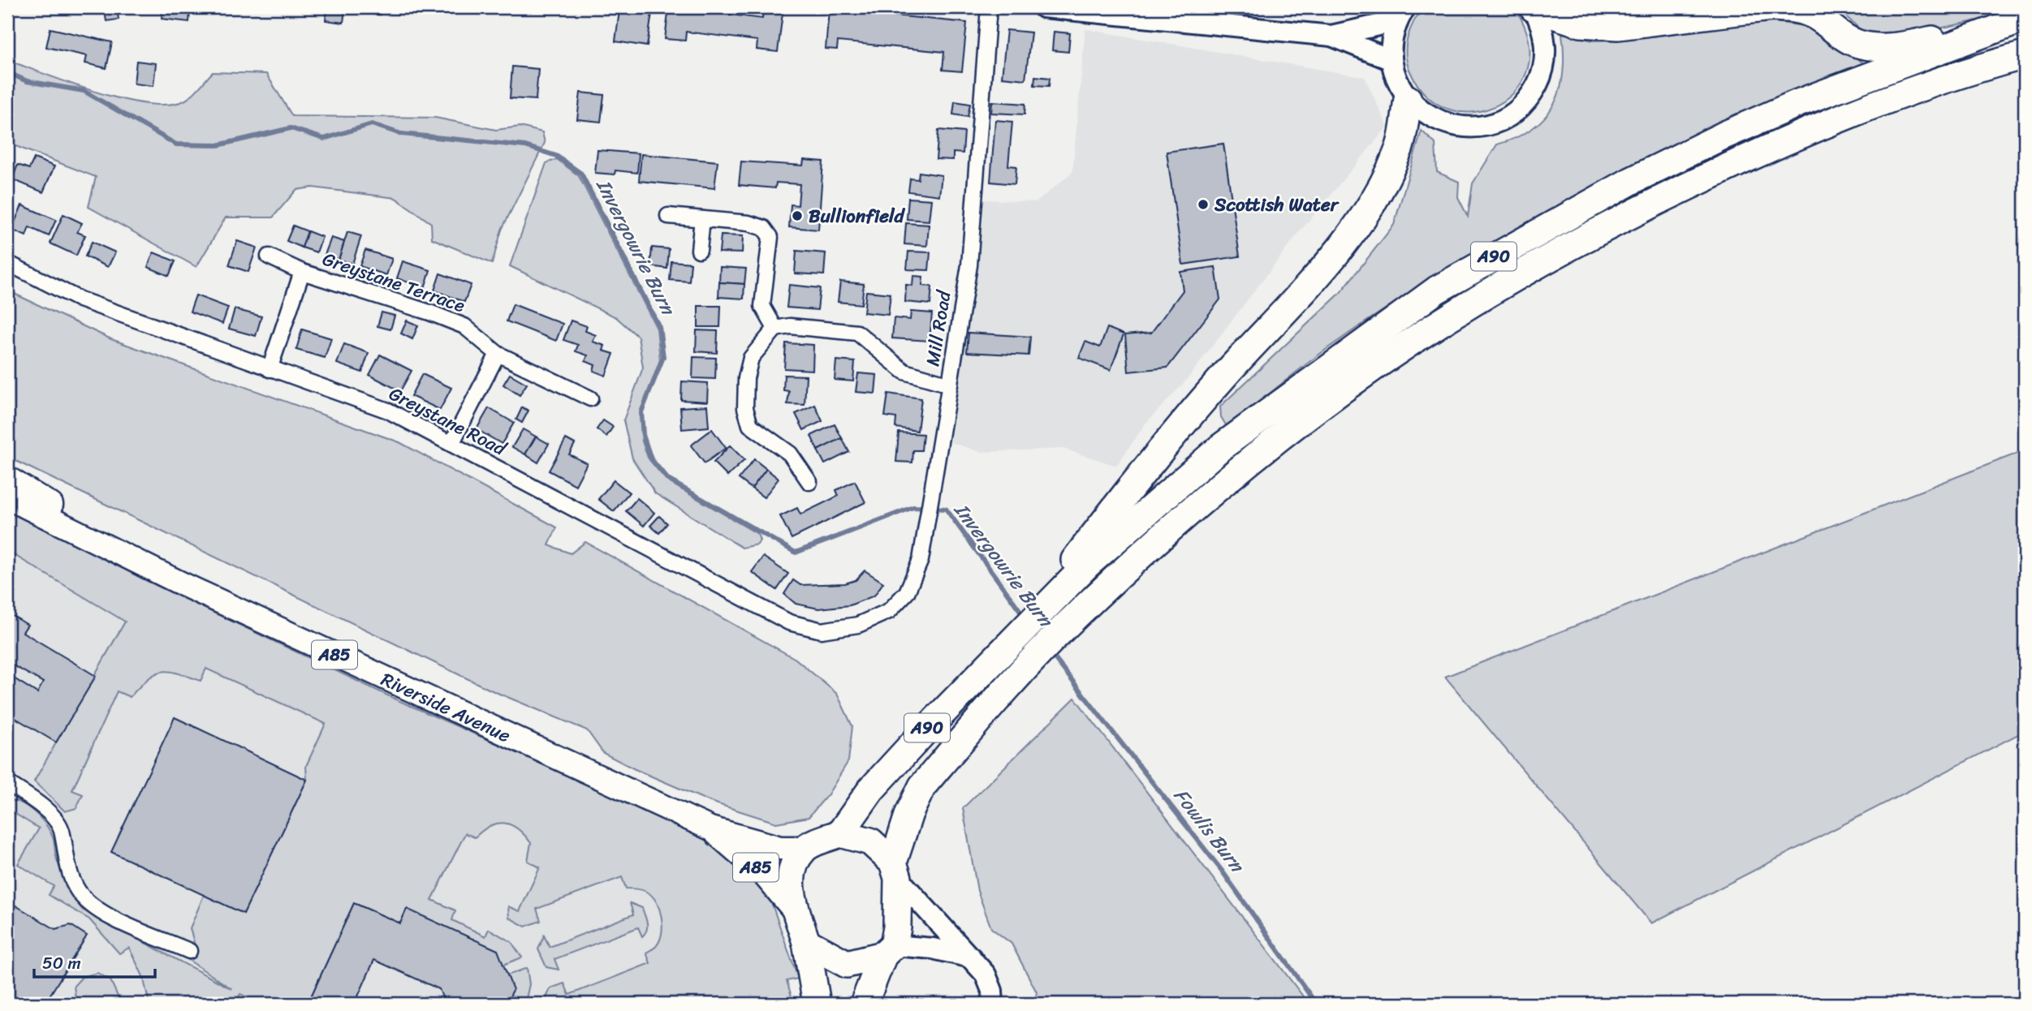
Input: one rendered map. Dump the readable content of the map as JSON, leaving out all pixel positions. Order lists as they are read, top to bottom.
{
  "streets": {
    "highway": ["A90"],
    "main road": ["A85", "Riverside Avenue"],
    "street": ["Greystane Terrace", "Mill Road", "Greystane Road"]
  },
  "crossings": [
    ["A90", "Riverside Avenue"],
    ["Greystane Terrace", "Greystane Road"],
    ["Mill Road", "Greystane Road"]
  ],
  "water": ["Invergowrie Burn", "Fowlis Burn"],
  "places": ["Scottish Water", "Bullionfield"],
  "scale_bar": "50 m"
}
